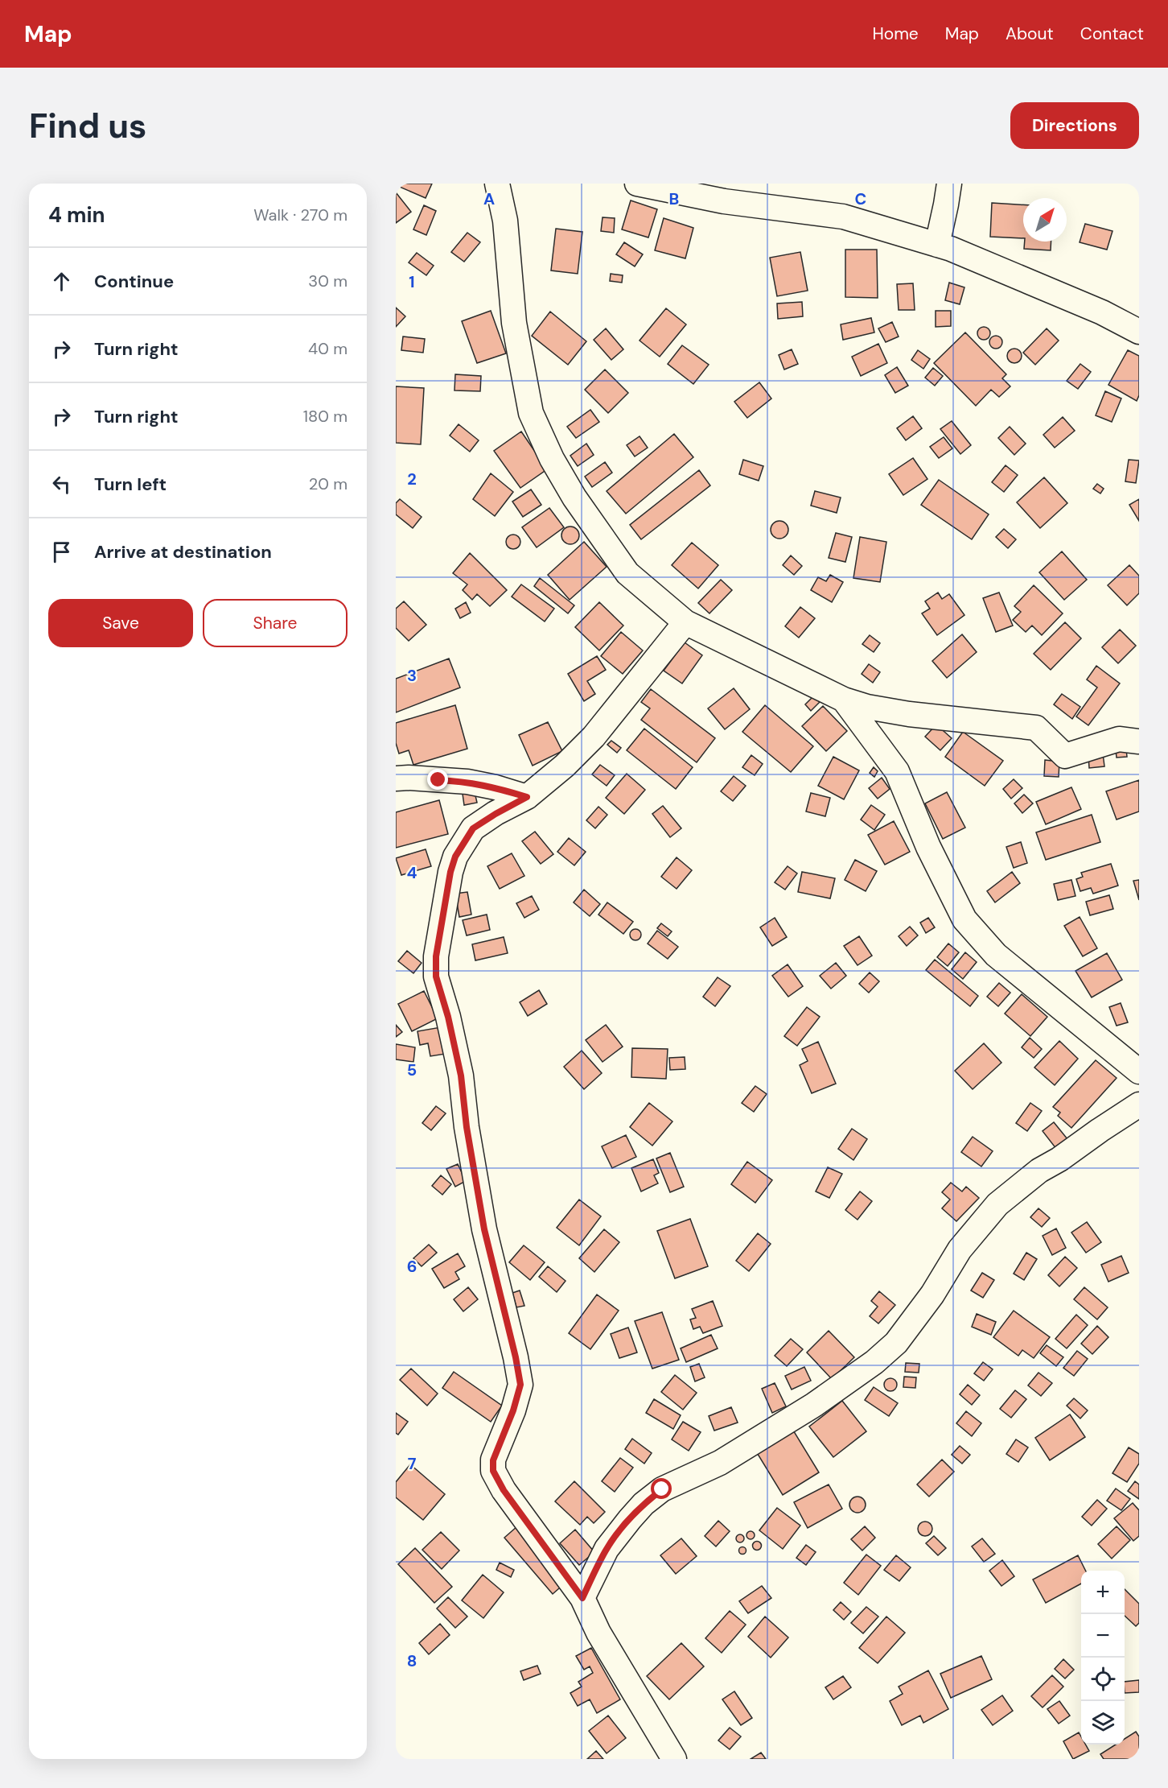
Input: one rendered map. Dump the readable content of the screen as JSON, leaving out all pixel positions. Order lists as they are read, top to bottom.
{
  "north": "top right",
  "page": {
    "header": "Map",
    "nav": [
      "Home",
      "Map",
      "About",
      "Contact"
    ],
    "buttons": [
      "Directions",
      ["Save", "Share"]
    ],
    "title": "Find us",
    "heading": ["4 min", "Walk · 270 m"],
    "list": [
      ["Continue", "30 m"],
      ["Turn right", "40 m"],
      ["Turn right", "180 m"],
      ["Turn left", "20 m"],
      "Arrive at destination"
    ],
    "map_buttons": ["+", "−"]
  },
  "grid": {
    "columns": ["A", "B", "C"],
    "rows": [
      "1",
      "2",
      "3",
      "4",
      "5",
      "6",
      "7",
      "8"
    ]
  }
}
